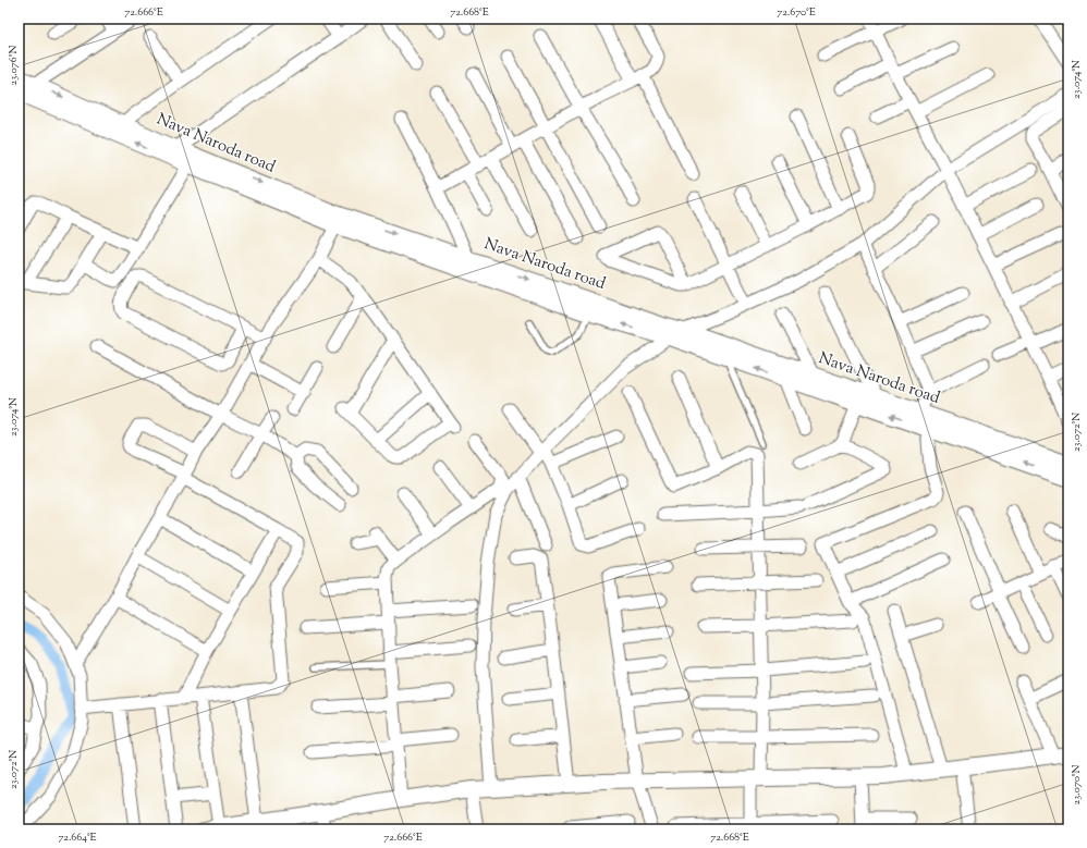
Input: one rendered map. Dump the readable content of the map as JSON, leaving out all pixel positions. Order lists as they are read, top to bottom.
{
  "streets": {
    "street": ["Nava Naroda road"]
  },
  "coordinates": [
    "72.666°E",
    "72.668°E",
    "72.670°E",
    "23.076°N",
    "23.074°N",
    "23.072°N",
    "23.070°N",
    "72.664°E"
  ]
}
